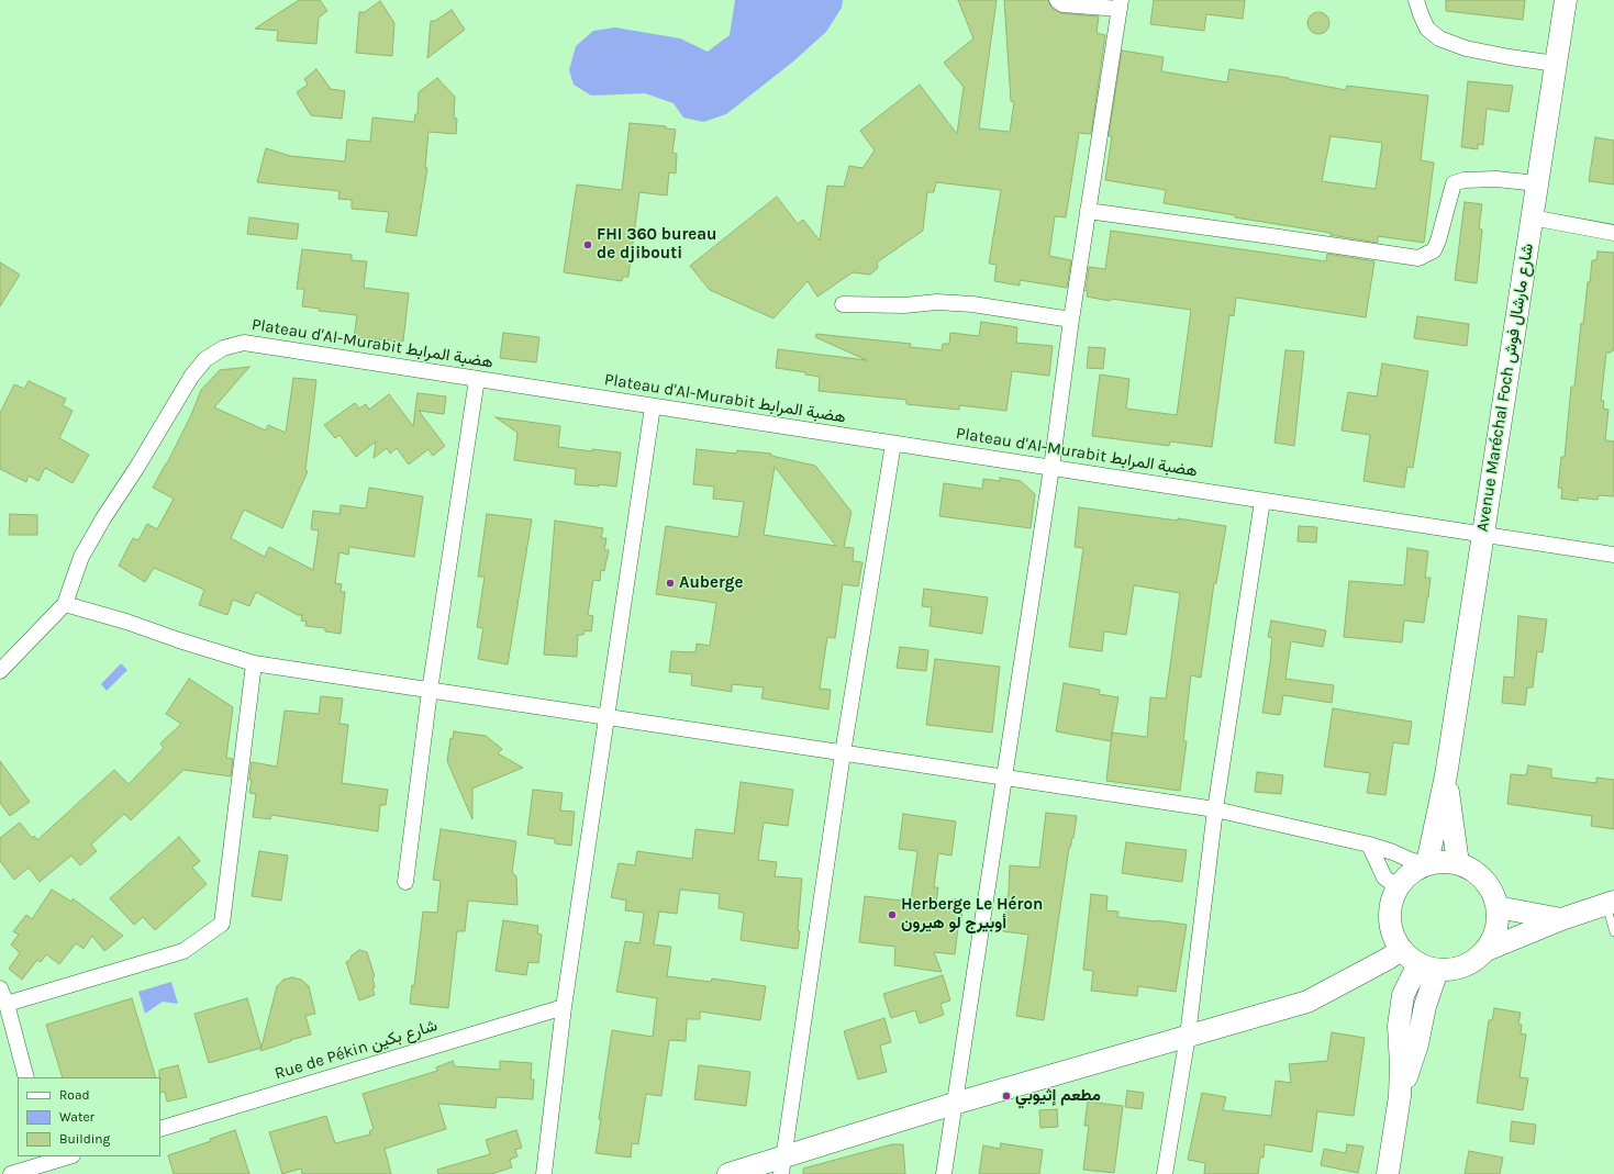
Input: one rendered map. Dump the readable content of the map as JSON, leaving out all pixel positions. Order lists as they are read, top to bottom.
{
  "streets": {
    "street": ["Plateau d'Al-Murabit هضبة المرابط", "Avenue Maréchal Foch شارع مارشال فوش", "Rue de Pékin شارع بكين"]
  },
  "crossings": [
    ["Plateau d'Al-Murabit هضبة المرابط", "Avenue Maréchal Foch شارع مارشال فوش"]
  ],
  "places": [
    "FHI 360 bureau de djibouti",
    "Auberge",
    "Herberge Le Héron أوبيرج لو هيرون",
    "مطعم إثيوبي"
  ],
  "legend": ["Road", "Water", "Building"]
}
